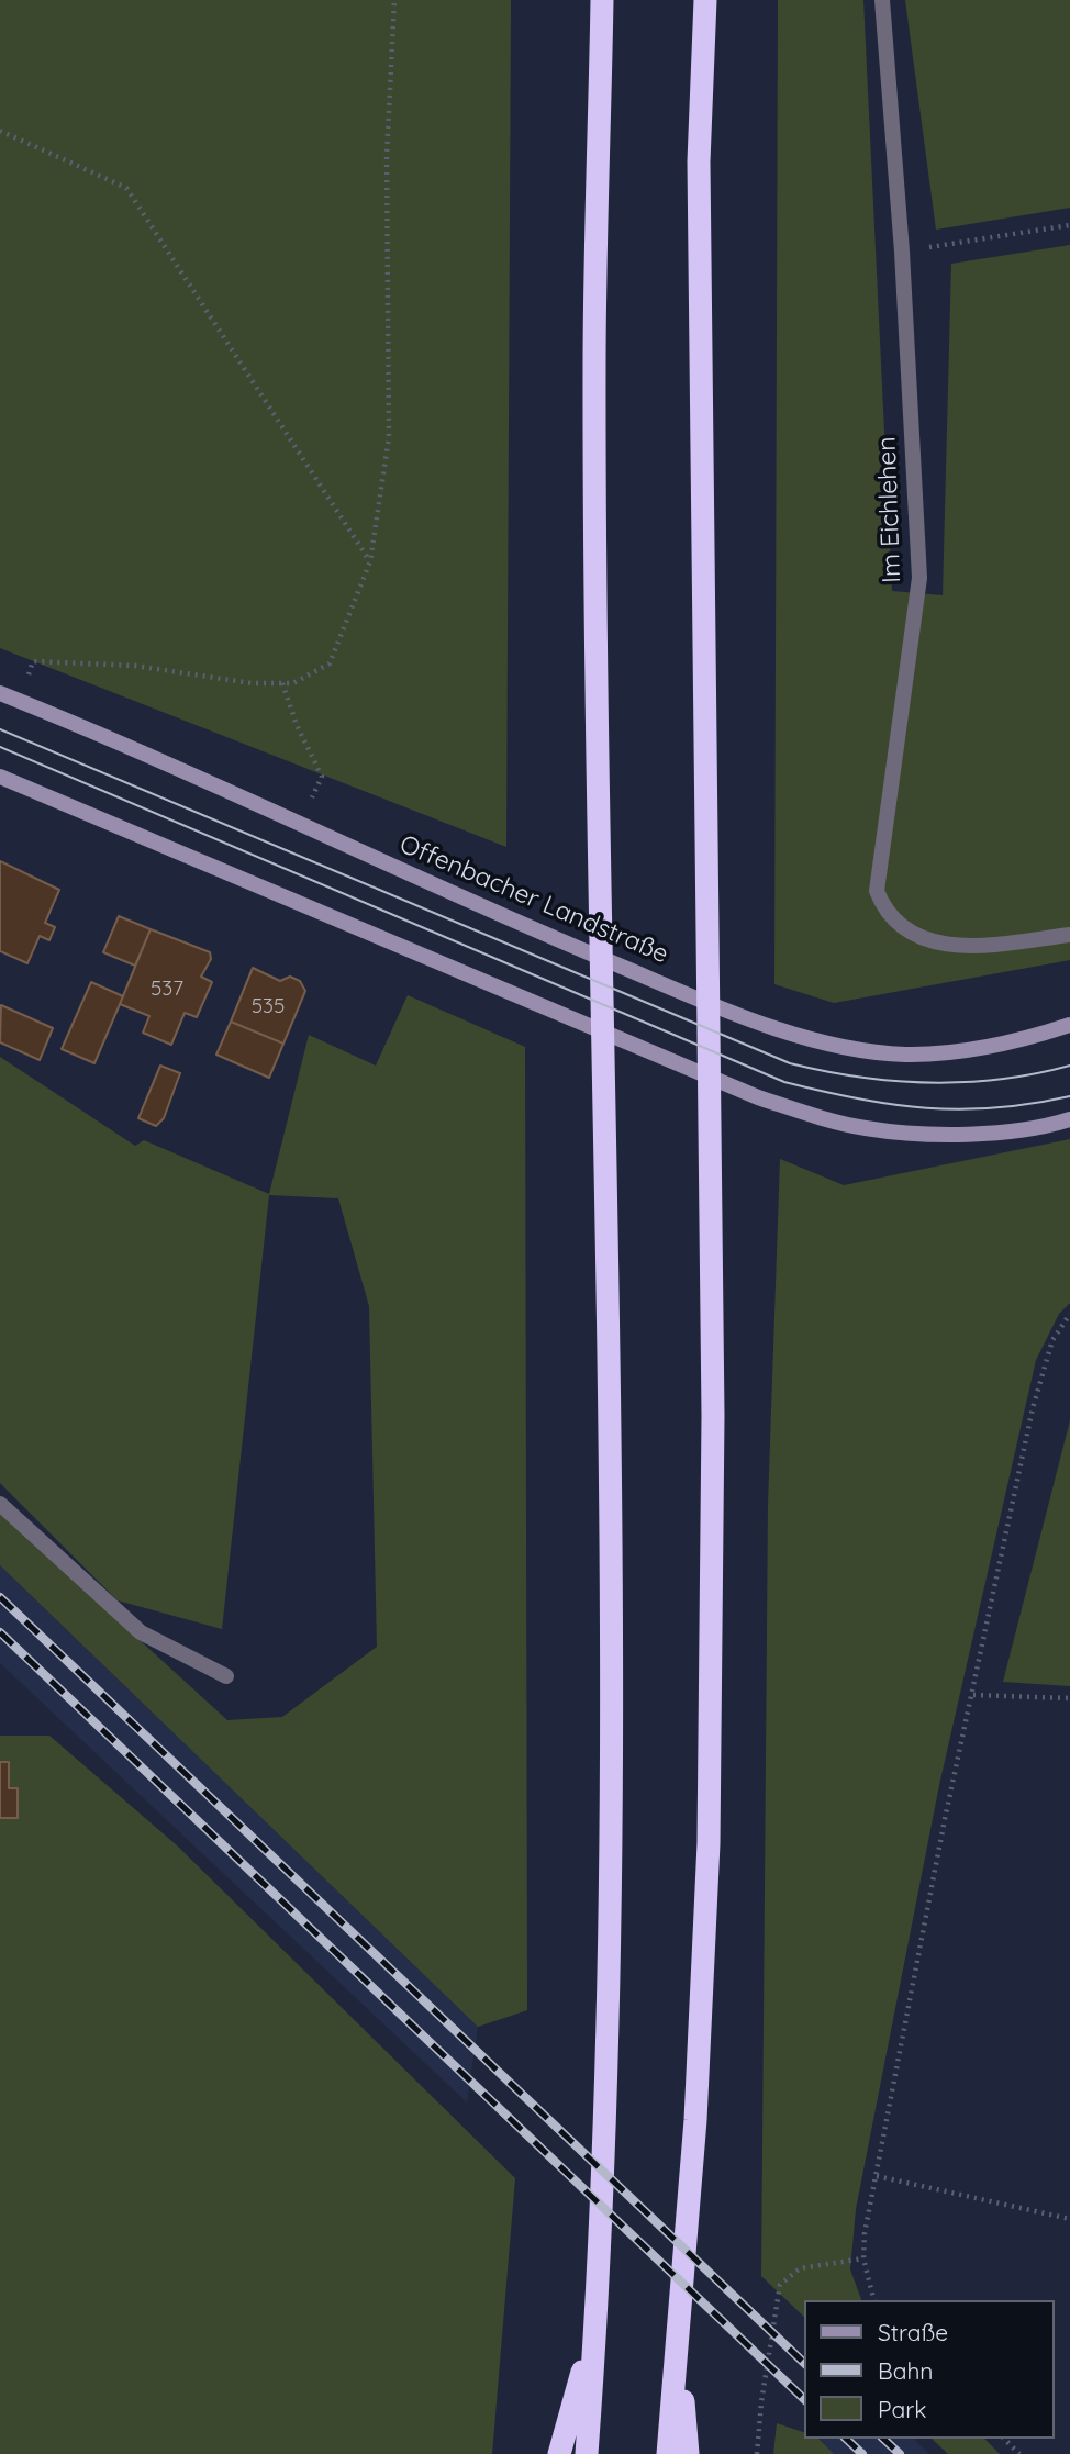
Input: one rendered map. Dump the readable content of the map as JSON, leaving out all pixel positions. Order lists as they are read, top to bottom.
{
  "streets": {
    "main road": ["Offenbacher Landstraße"],
    "street": ["Im Eichlehen"]
  },
  "house_numbers": ["537", "535"],
  "legend": ["Straße", "Bahn", "Park"]
}
